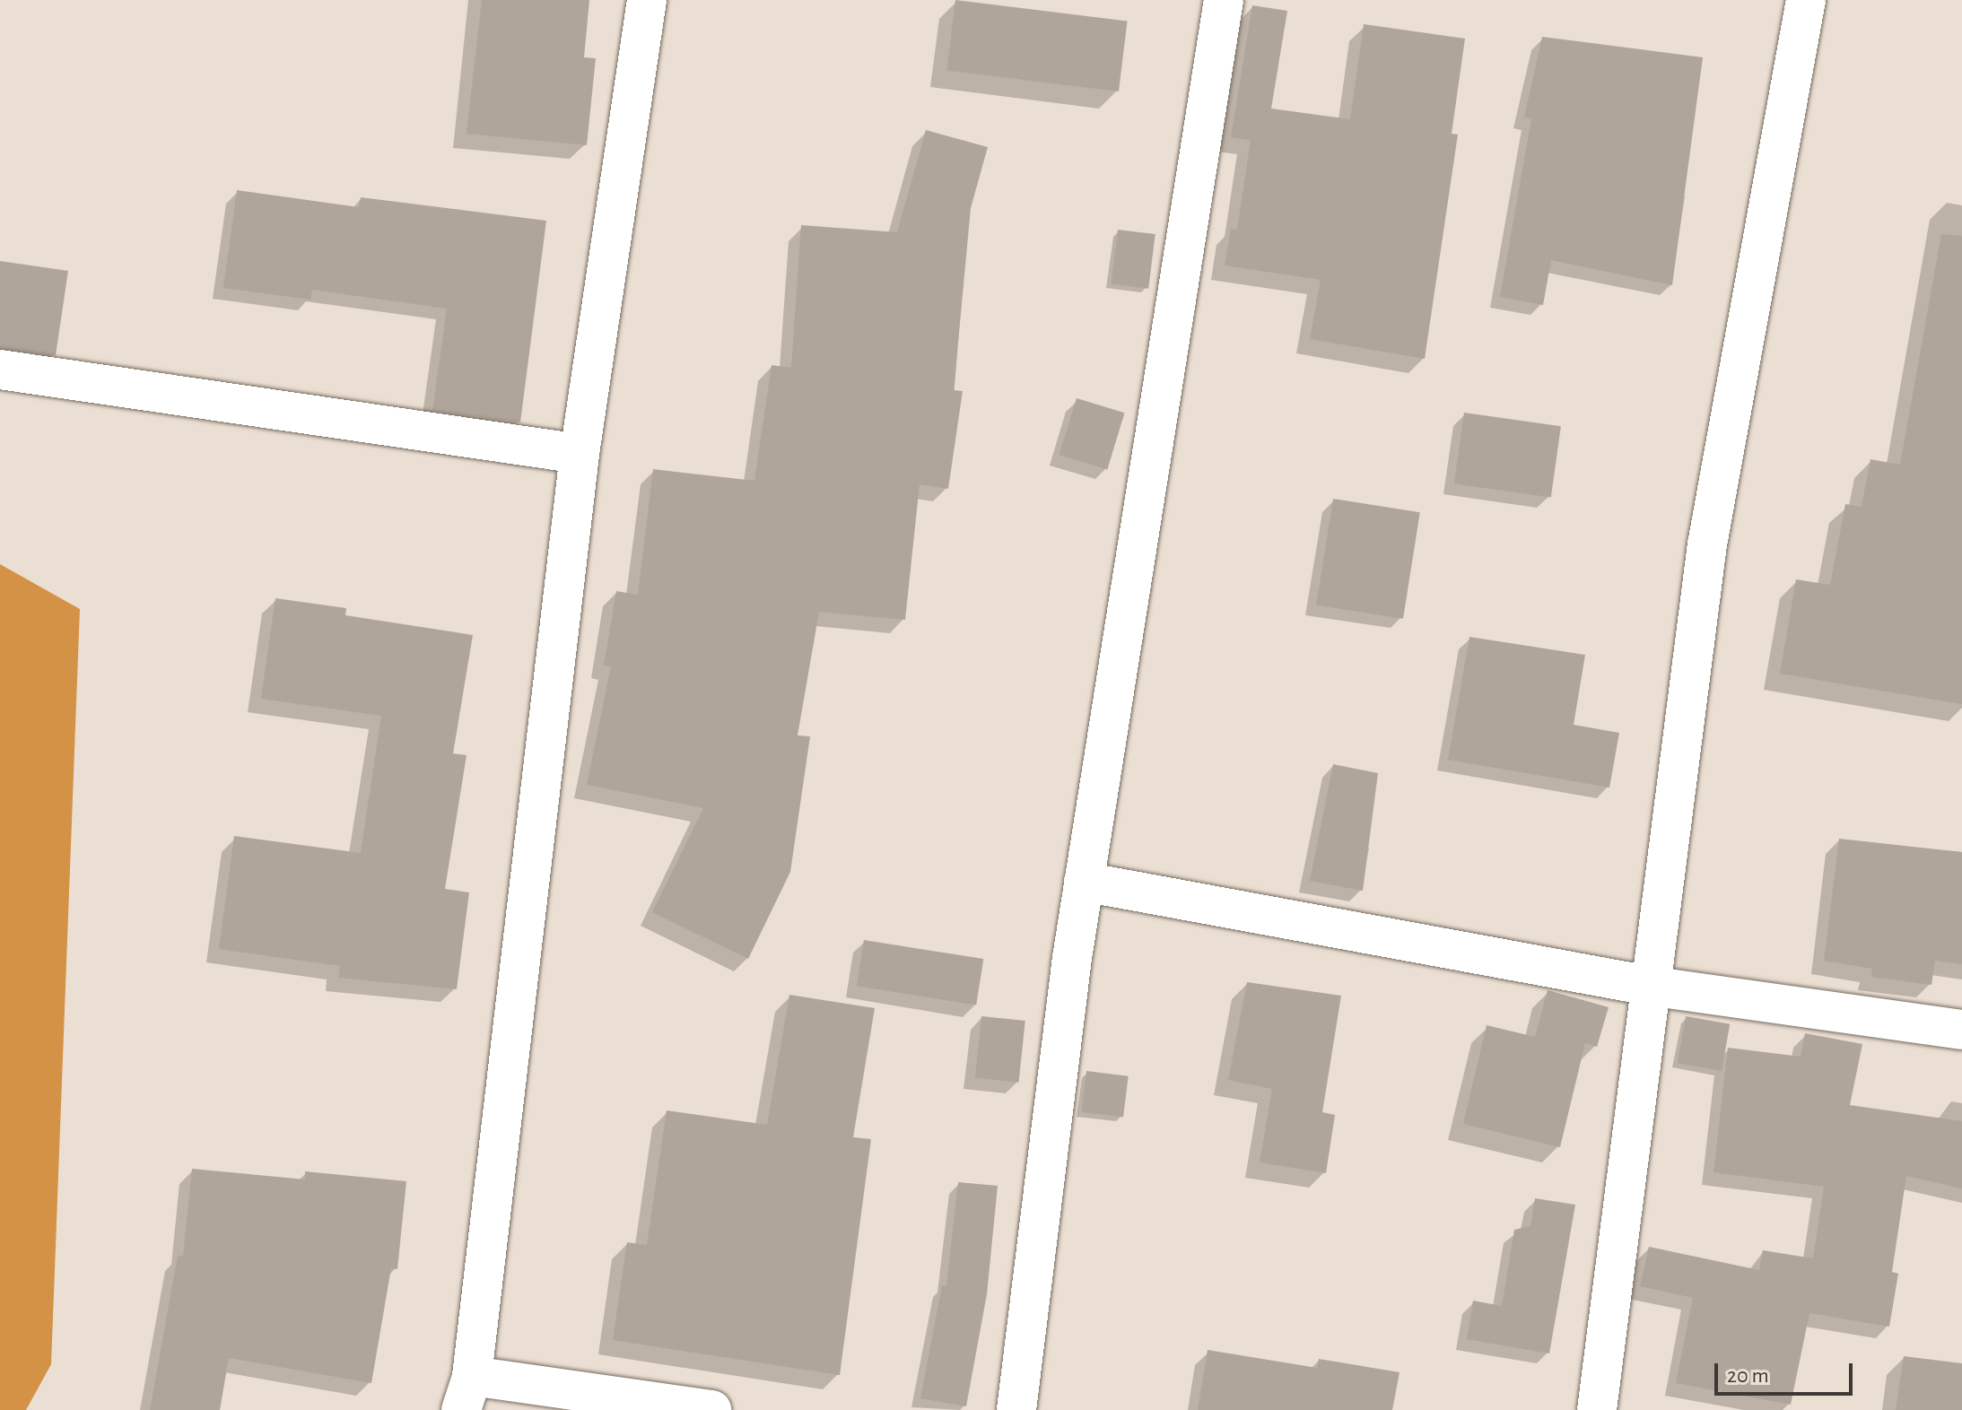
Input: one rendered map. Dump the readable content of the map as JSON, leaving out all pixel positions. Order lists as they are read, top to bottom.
{
  "scale_bar": "20 m"
}
